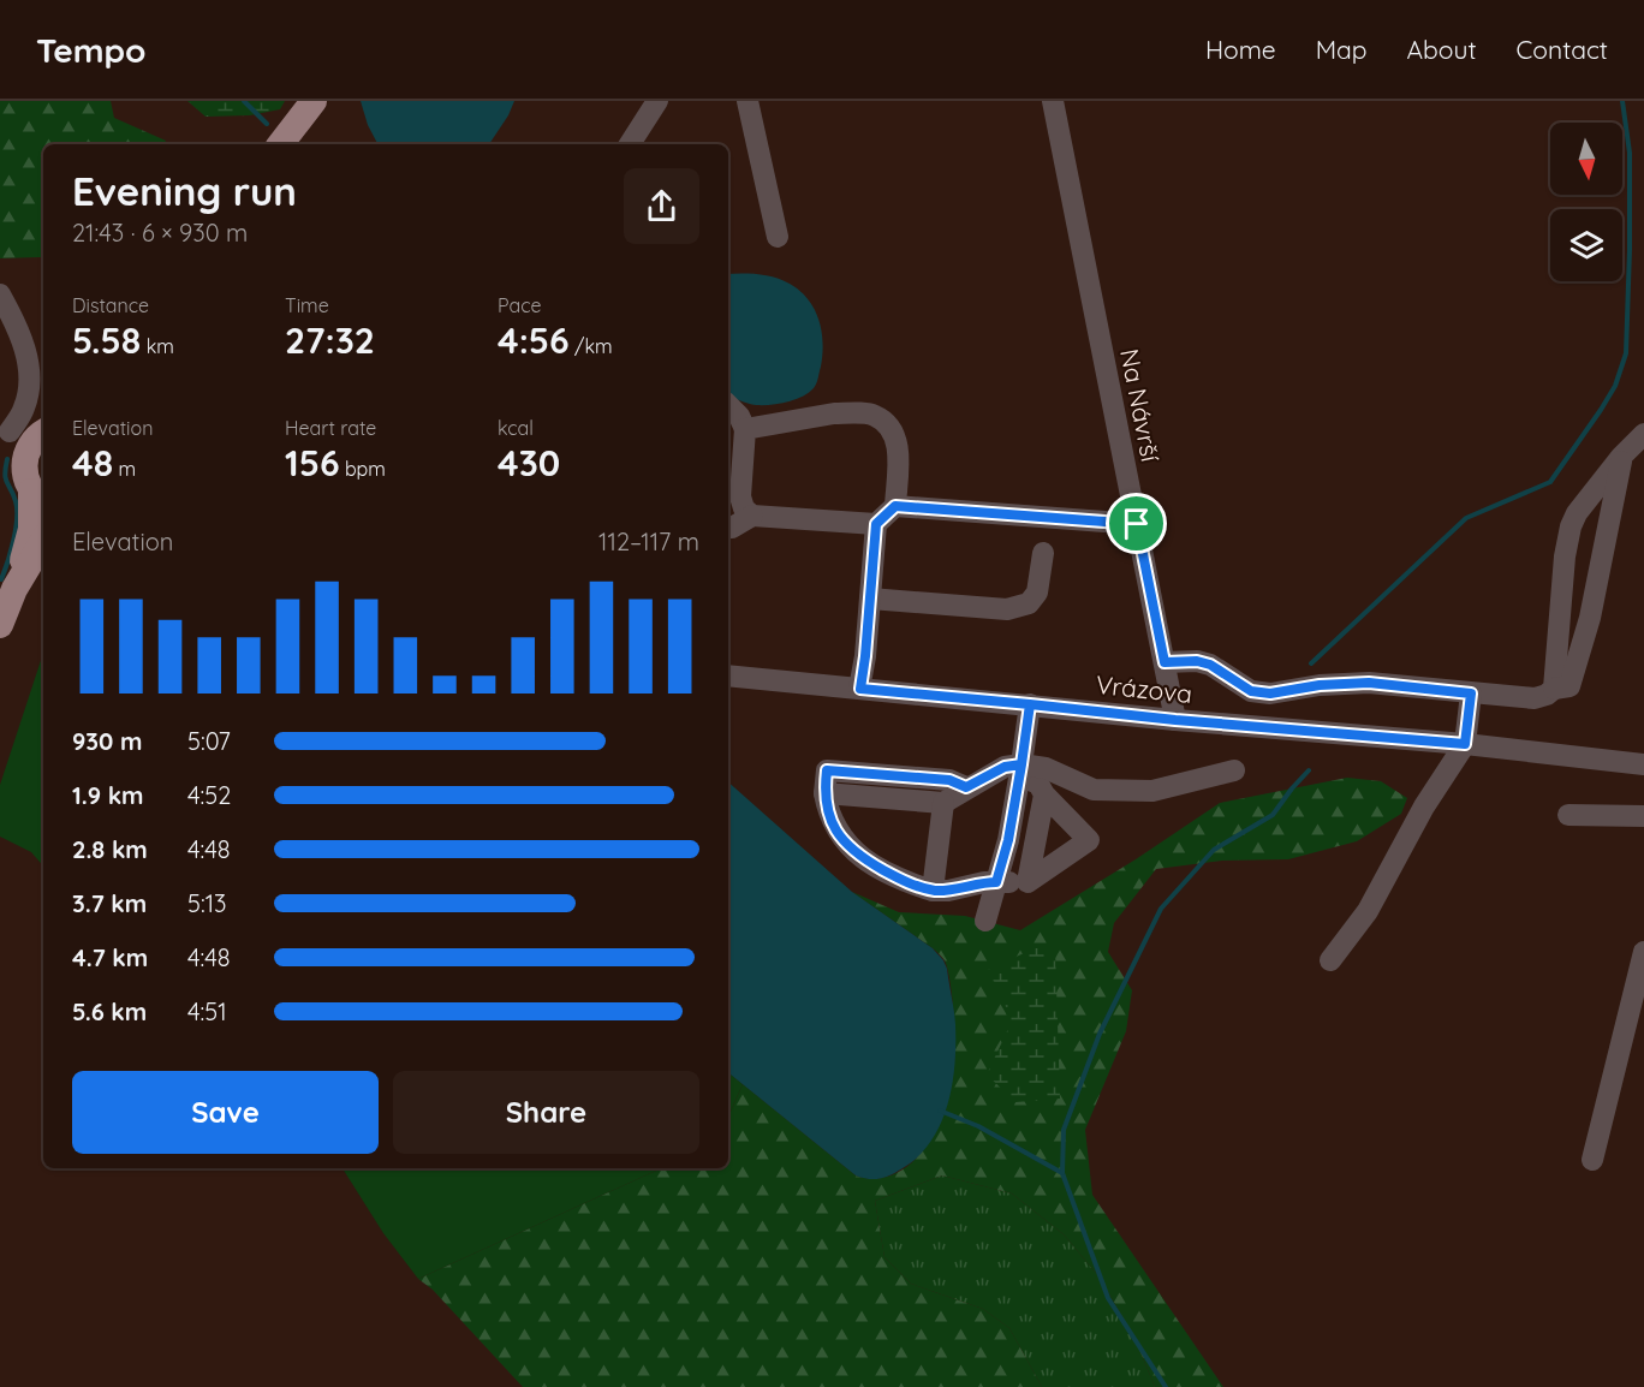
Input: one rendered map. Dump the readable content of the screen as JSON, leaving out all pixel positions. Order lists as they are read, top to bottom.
{
  "streets": {
    "street": ["Na Návrší", "Vrázova"]
  },
  "crossings": [
    ["Na Návrší", "Vrázova"]
  ],
  "north": "bottom",
  "page": {
    "header": "Tempo",
    "nav": [
      "Home",
      "Map",
      "About",
      "Contact"
    ],
    "heading": ["Evening run", "21:43 · 6 × 930 m"],
    "stats": [
      ["Distance", "5.58 km"],
      ["Time", "27:32"],
      ["Pace", "4:56 /km"],
      ["Elevation", "48 m"],
      ["Heart rate", "156 bpm"],
      ["kcal", "430"]
    ],
    "chart": ["Elevation", "112–117 m"],
    "list": [
      {
        "name": "930 m",
        "note": "5:07"
      },
      {
        "name": "1.9 km",
        "note": "4:52"
      },
      {
        "name": "2.8 km",
        "note": "4:48"
      },
      {
        "name": "3.7 km",
        "note": "5:13"
      },
      {
        "name": "4.7 km",
        "note": "4:48"
      },
      {
        "name": "5.6 km",
        "note": "4:51"
      }
    ],
    "buttons": ["Save", "Share"]
  }
}
